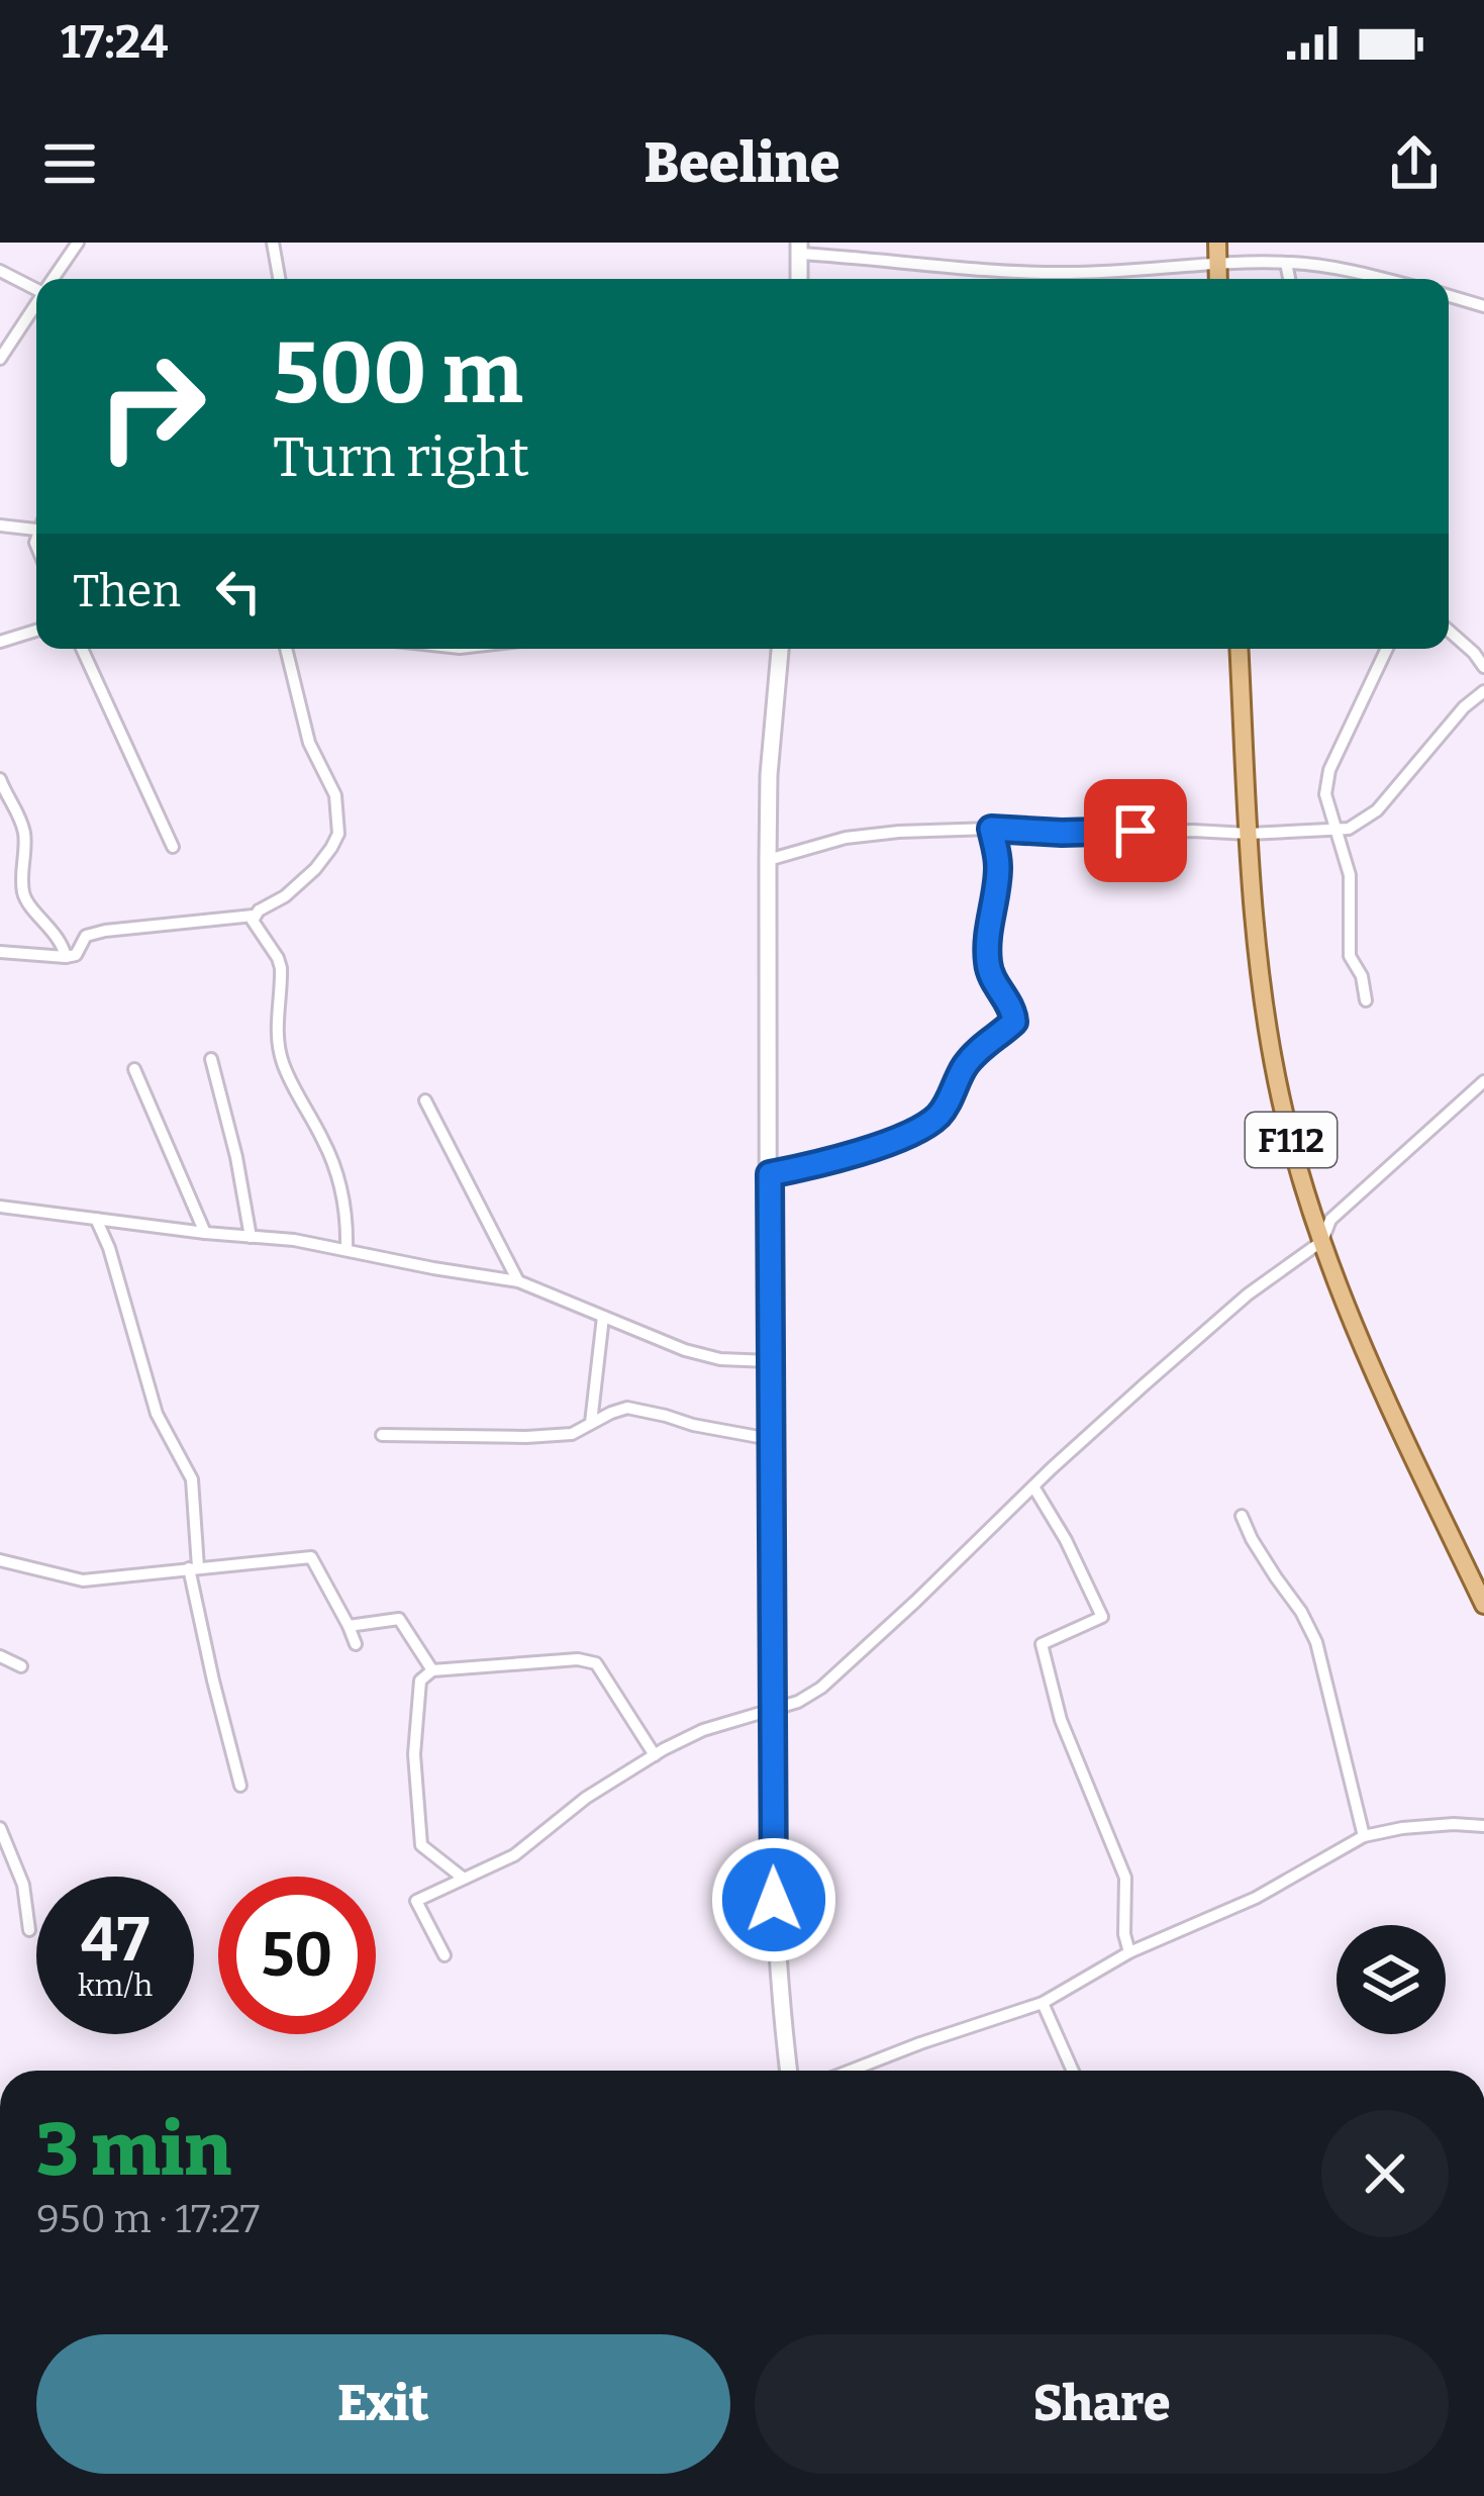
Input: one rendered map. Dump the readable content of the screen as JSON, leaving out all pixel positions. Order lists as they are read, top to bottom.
{
  "streets": {
    "main road": ["F112"]
  },
  "page": {
    "status": "17:24",
    "header": "Beeline",
    "turn": ["500 m", "Turn right"],
    "then": "Then",
    "speed": "47 km/h",
    "limit": "50",
    "heading": ["3 min", "950 m · 17:27"],
    "buttons": ["Exit", "Share"]
  }
}
